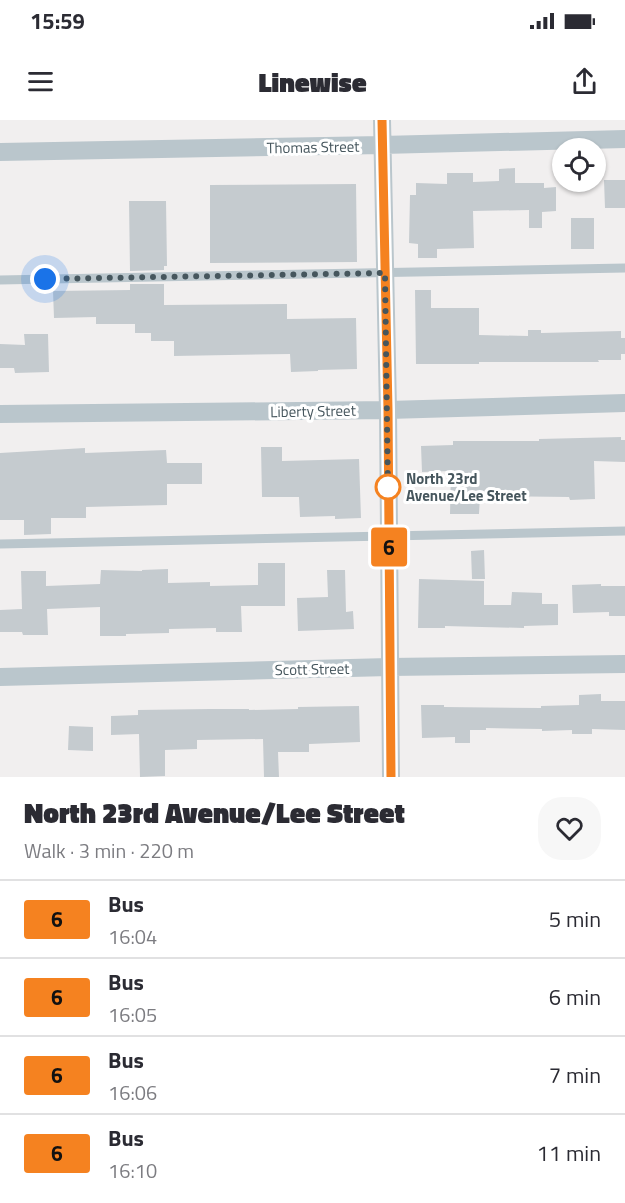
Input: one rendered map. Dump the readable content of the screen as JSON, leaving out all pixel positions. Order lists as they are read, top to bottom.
{
  "streets": {
    "street": ["Thomas Street", "Liberty Street", "Scott Street"]
  },
  "places": ["North 23rd Avenue/Lee Street"],
  "lines": ["bus line 6"],
  "page": {
    "status": "15:59",
    "header": "Linewise",
    "on_map": "6",
    "heading": ["North 23rd Avenue/Lee Street", "Walk · 3 min · 220 m"],
    "list": [
      {
        "mark": "6",
        "name": "Bus",
        "note": "16:04",
        "value": "5 min"
      },
      {
        "mark": "6",
        "name": "Bus",
        "note": "16:05",
        "value": "6 min"
      },
      {
        "mark": "6",
        "name": "Bus",
        "note": "16:06",
        "value": "7 min"
      },
      {
        "mark": "6",
        "name": "Bus",
        "note": "16:10",
        "value": "11 min"
      }
    ]
  }
}
